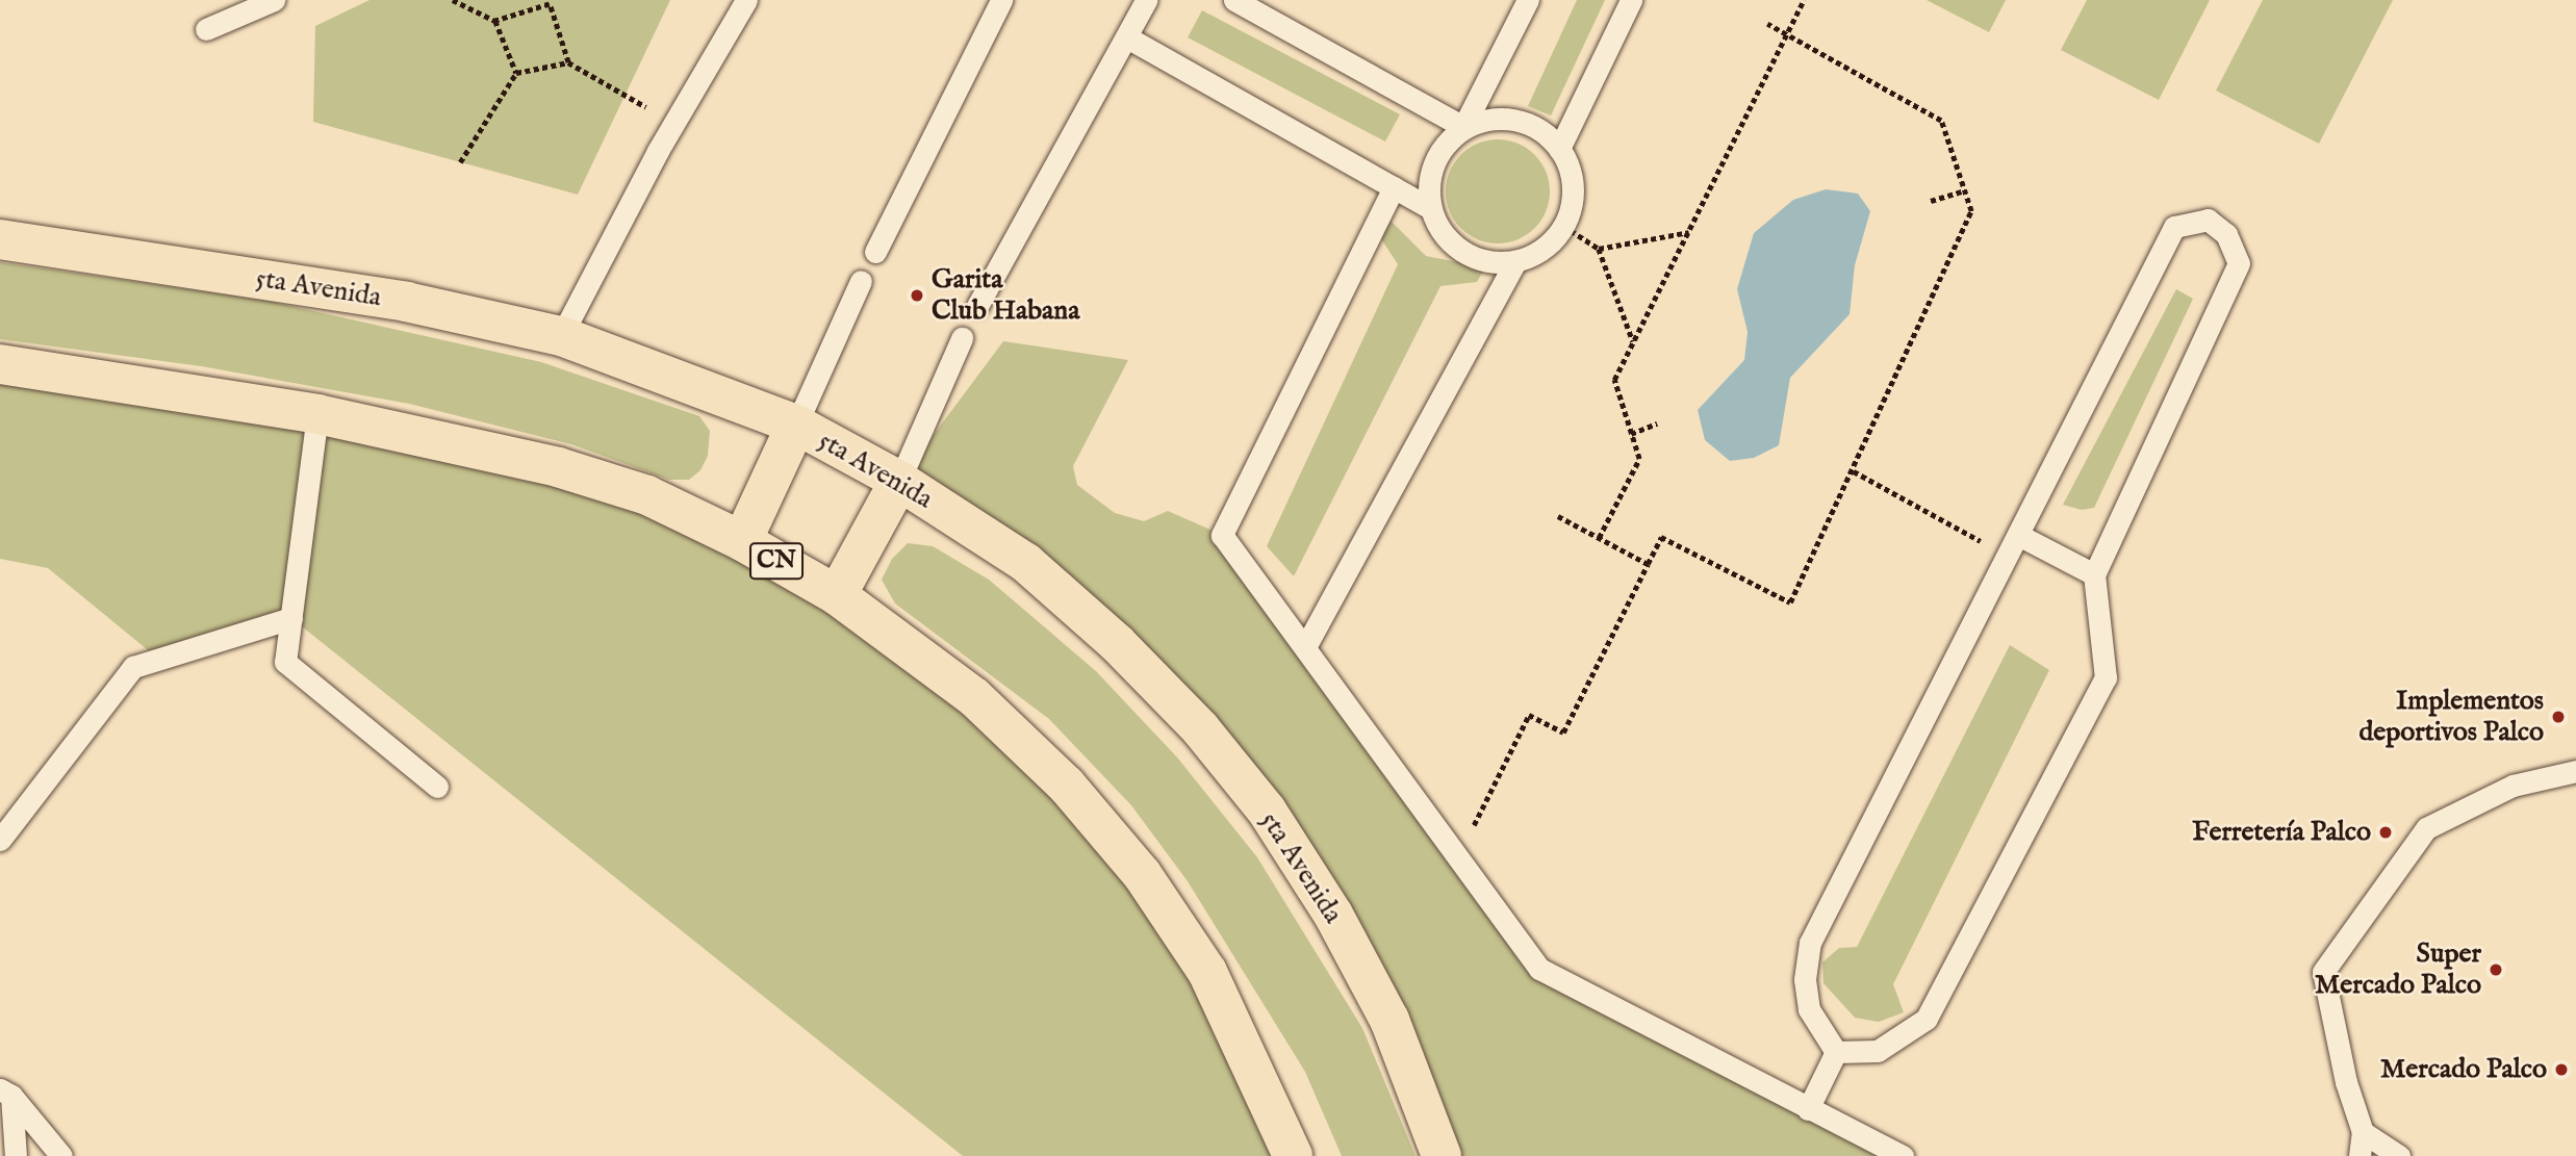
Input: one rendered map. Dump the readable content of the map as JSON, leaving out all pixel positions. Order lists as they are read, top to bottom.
{
  "streets": {
    "highway": ["5ta Avenida", "CN"]
  },
  "places": [
    "Garita Club Habana",
    "Implementos deportivos Palco",
    "Ferretería Palco",
    "Super Mercado Palco",
    "Mercado Palco"
  ]
}
